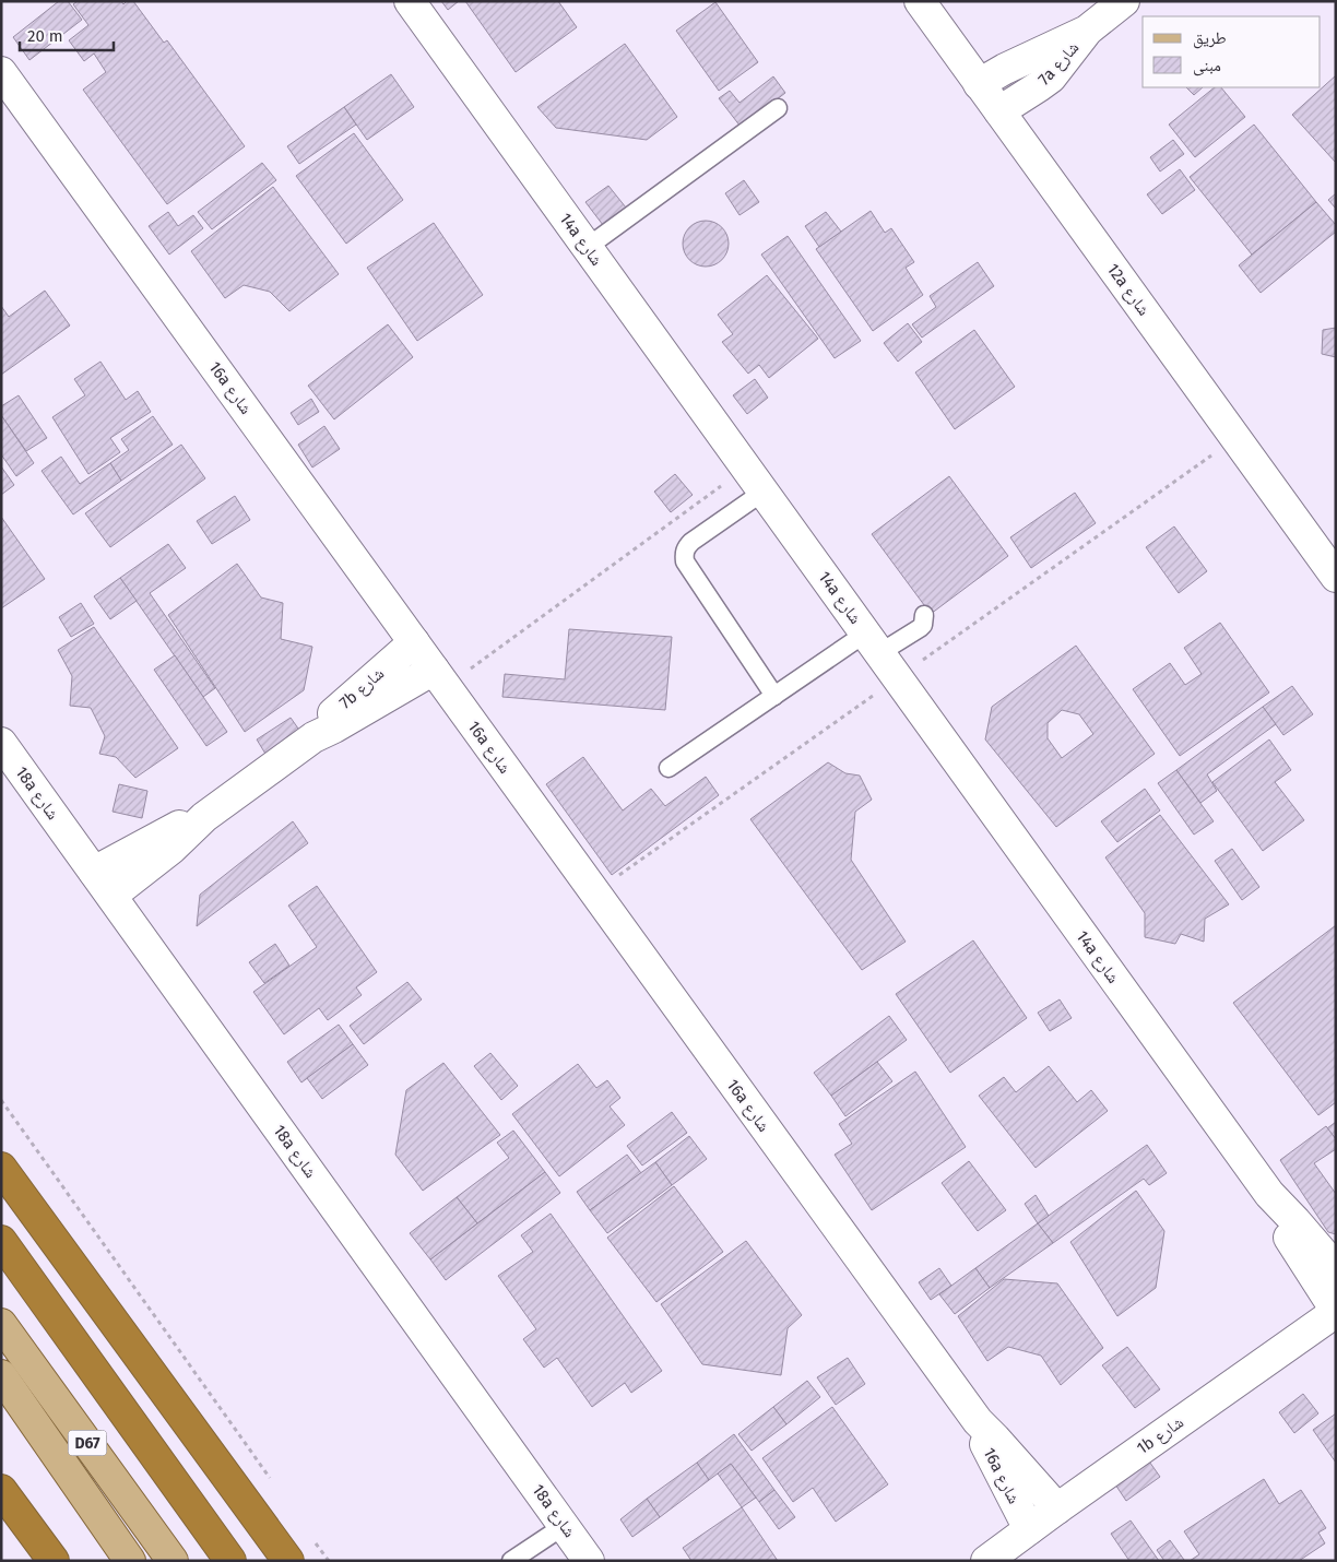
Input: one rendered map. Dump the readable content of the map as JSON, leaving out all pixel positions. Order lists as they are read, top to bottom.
{
  "streets": {
    "main road": ["D67"],
    "street": [
      "7a شارع",
      "14a شارع",
      "12a شارع",
      "16a شارع",
      "7b شارع",
      "18a شارع",
      "1b شارع"
    ]
  },
  "crossings": [
    ["7a شارع", "12a شارع"],
    ["14a شارع", "1b شارع"],
    ["16a شارع", "7b شارع"],
    ["16a شارع", "1b شارع"],
    ["7b شارع", "18a شارع"]
  ],
  "legend": ["طريق", "مبنى"],
  "scale_bar": "20 m"
}
